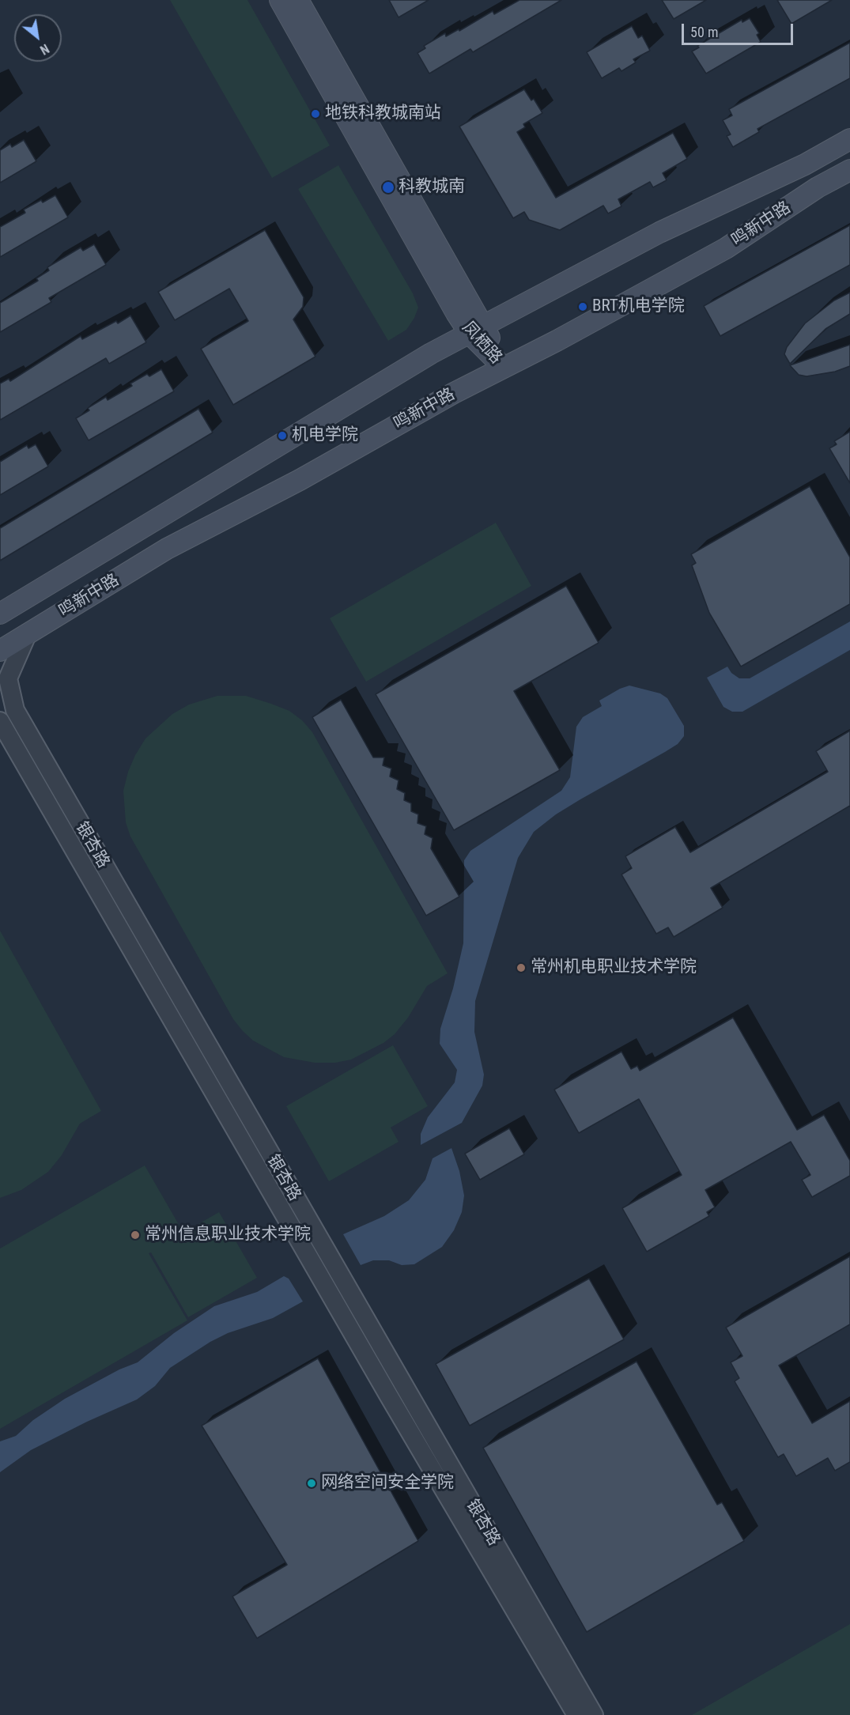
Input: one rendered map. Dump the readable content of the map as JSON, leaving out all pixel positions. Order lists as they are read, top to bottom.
{
  "streets": {
    "main road": ["鸣新中路", "凤栖路"],
    "street": ["银杏路"]
  },
  "crossings": [
    ["鸣新中路", "凤栖路"],
    ["鸣新中路", "银杏路"]
  ],
  "places": [
    "地铁科教城南站",
    "科教城南",
    "BRT机电学院",
    "机电学院",
    "常州机电职业技术学院",
    "常州信息职业技术学院",
    "网络空间安全学院"
  ],
  "scale_bar": "50 m",
  "north": "bottom right"
}
